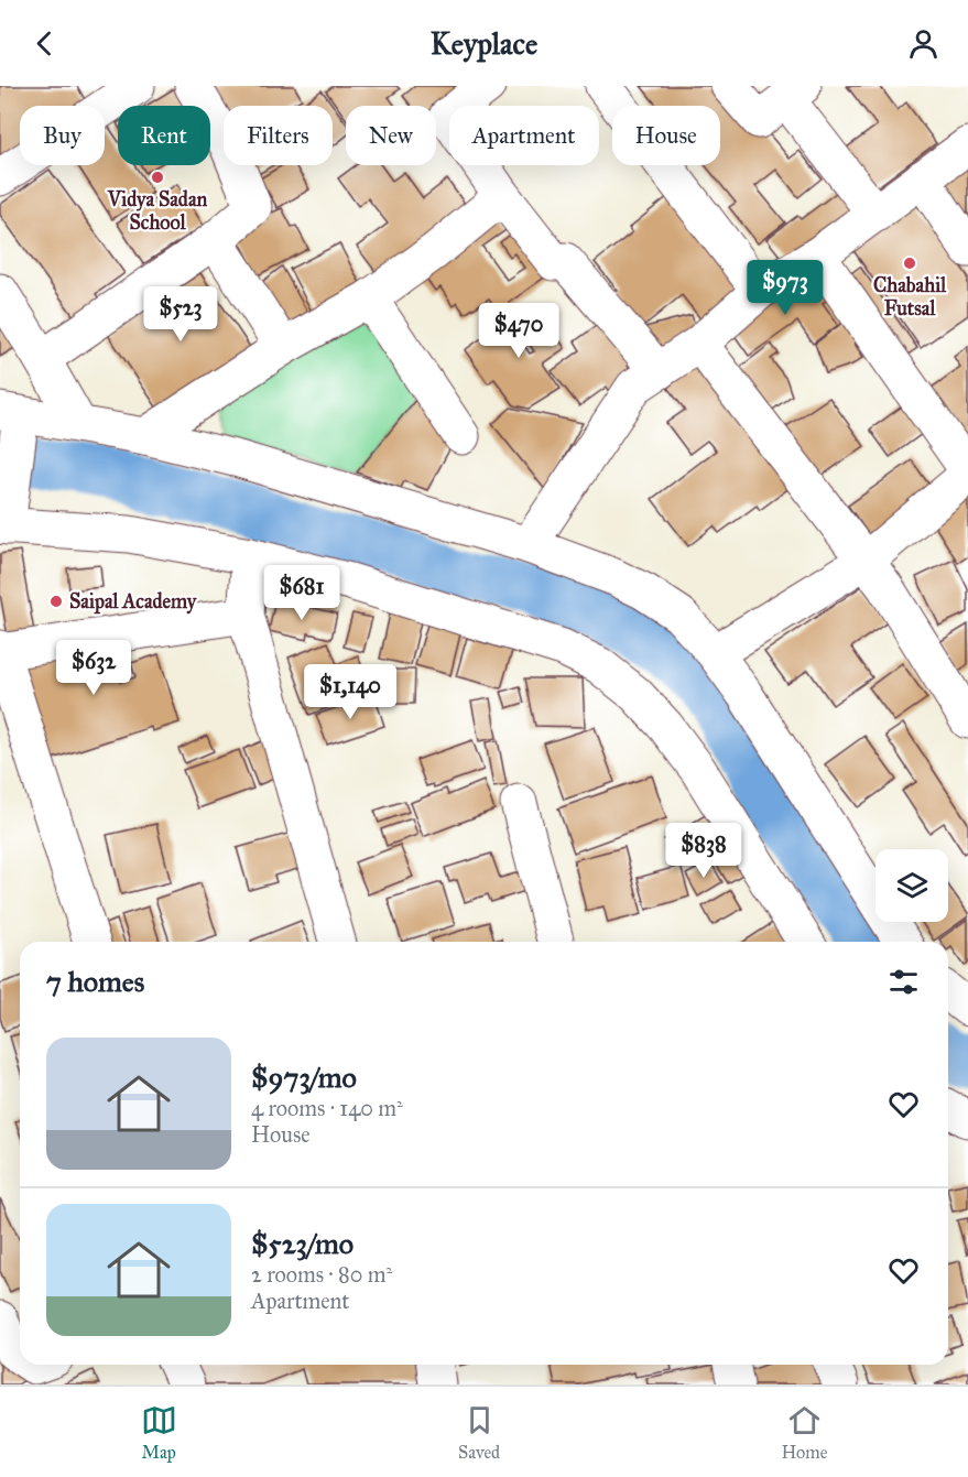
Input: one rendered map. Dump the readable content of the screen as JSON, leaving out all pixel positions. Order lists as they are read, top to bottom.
{
  "places": ["Vidya Sadan School", "Chabahil Futsal", "Saipal Academy"],
  "page": {
    "header": "Keyplace",
    "chip": [
      "Buy",
      "Rent",
      "Filters",
      "New",
      "Apartment",
      "House"
    ],
    "price": [
      "$973",
      "$523",
      "$470",
      "$681",
      "$632",
      "$1,140",
      "$838"
    ],
    "heading": "7 homes",
    "list": [
      {
        "name": "$973/mo",
        "note": "4 rooms · 140 m² · House"
      },
      {
        "name": "$523/mo",
        "note": "2 rooms · 80 m² · Apartment"
      }
    ],
    "tabs": ["Map", "Saved", "Home"]
  }
}
